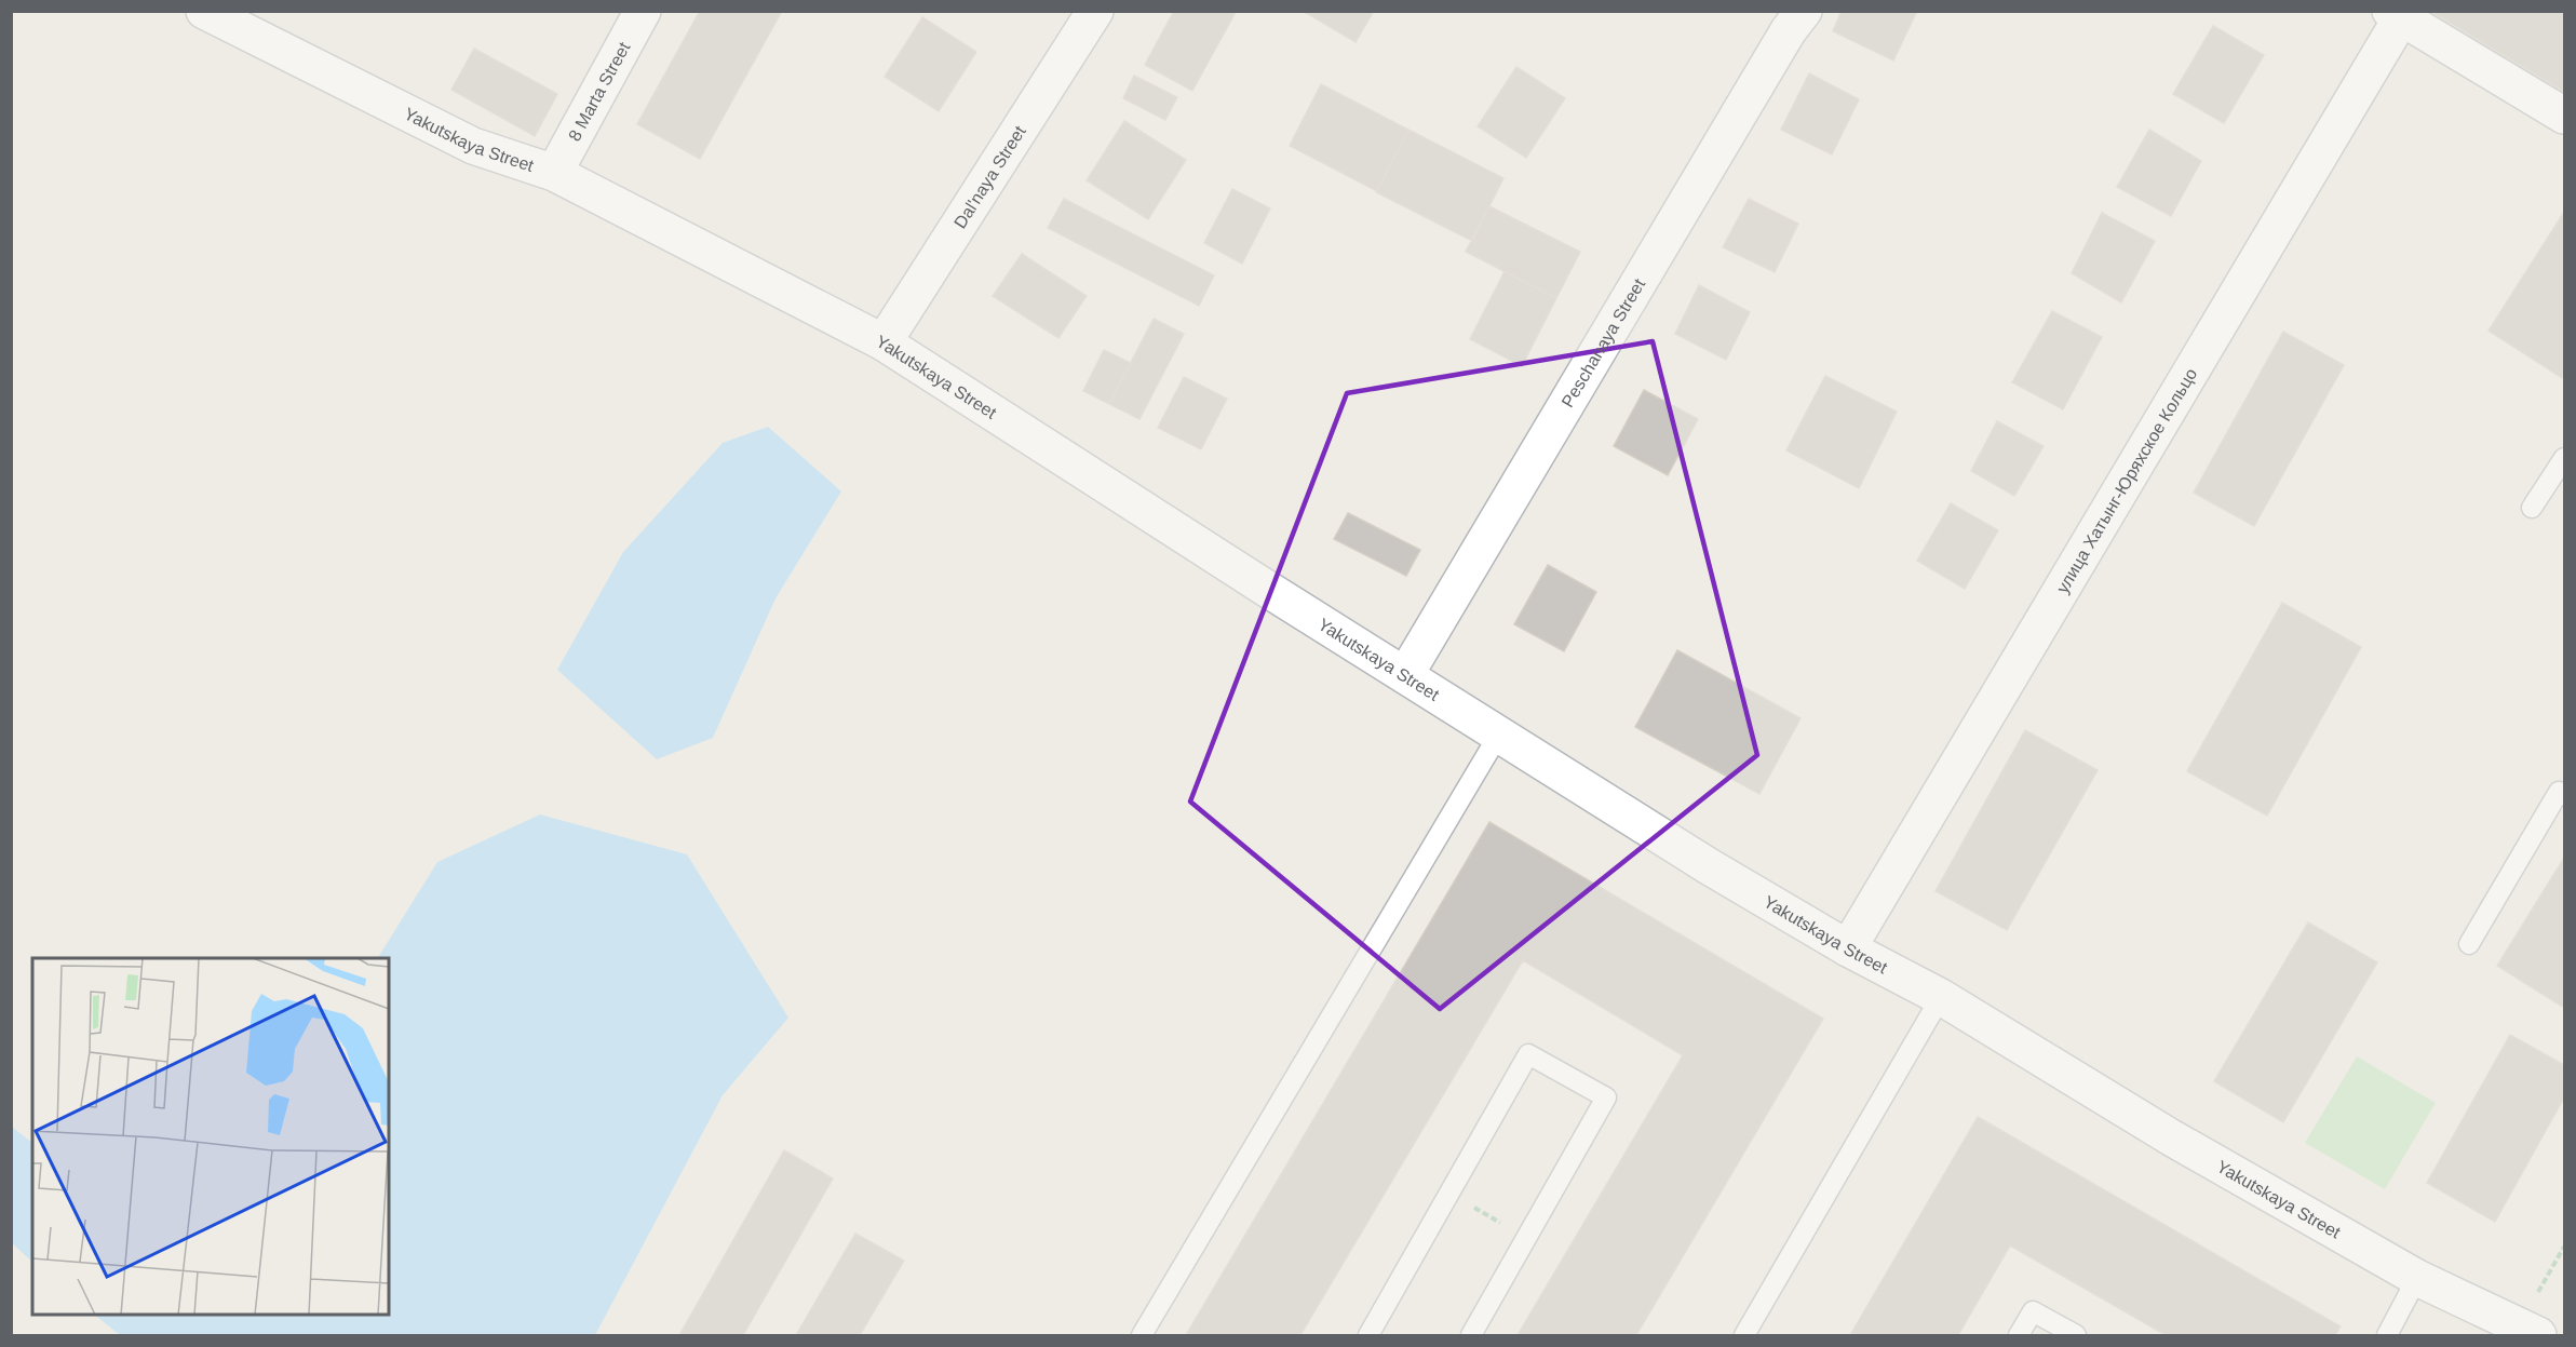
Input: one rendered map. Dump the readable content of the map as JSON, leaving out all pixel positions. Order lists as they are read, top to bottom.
{
  "streets": {
    "street": [
      "8 Marta Street",
      "Yakutskaya Street",
      "Dal'naya Street",
      "Peschanaya Street",
      "улица Хатынг-Юряхское Кольцо"
    ]
  },
  "crossings": [
    ["8 Marta Street", "Yakutskaya Street"],
    ["Yakutskaya Street", "Dal'naya Street"],
    ["Yakutskaya Street", "Peschanaya Street"],
    ["Yakutskaya Street", "улица Хатынг-Юряхское Кольцо"]
  ]
}
